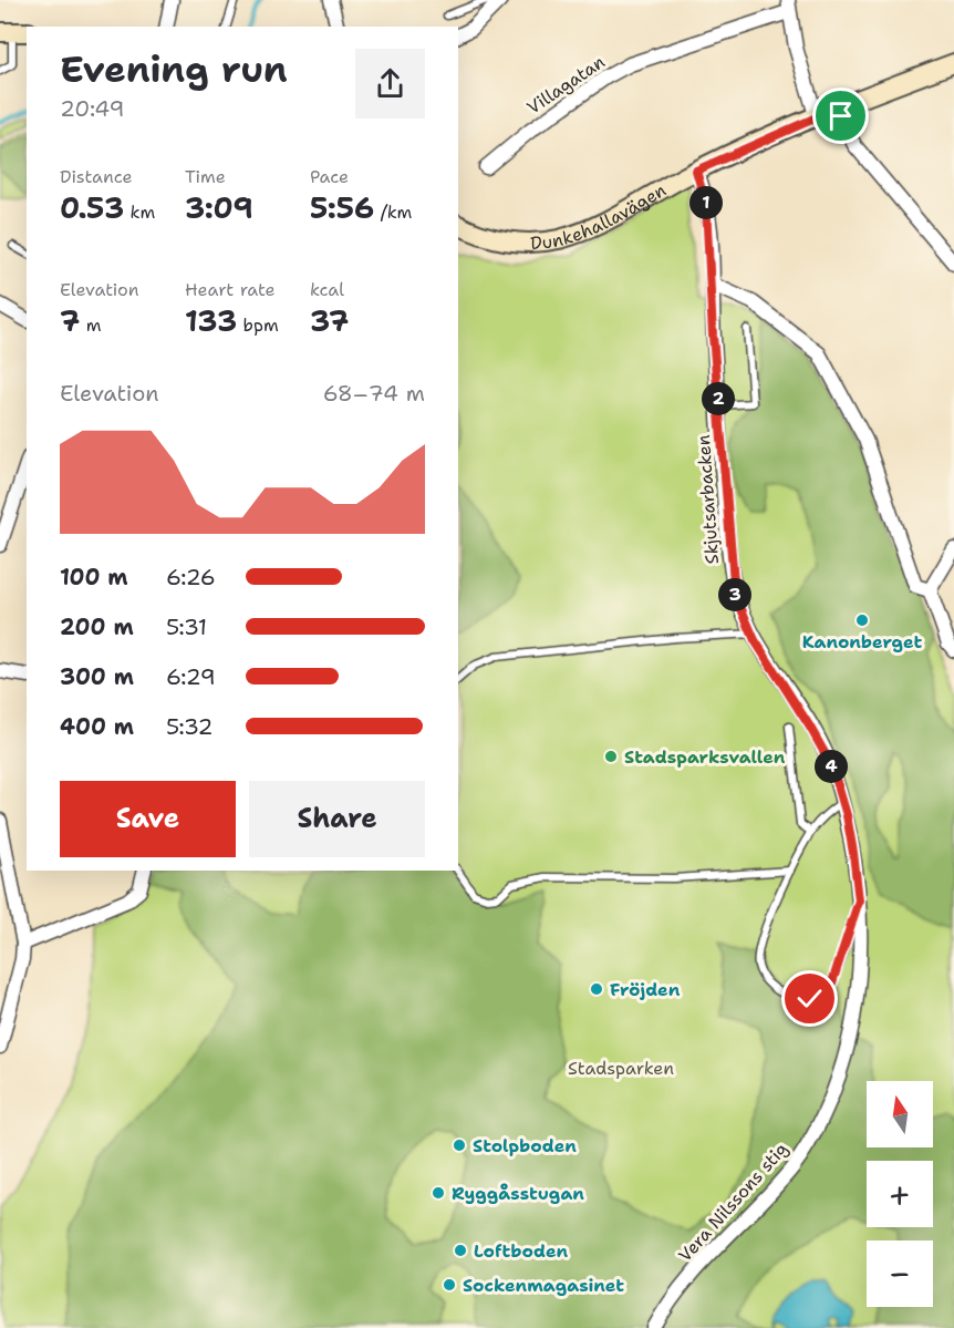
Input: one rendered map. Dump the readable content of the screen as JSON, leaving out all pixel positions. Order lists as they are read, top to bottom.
{
  "streets": {
    "street": [
      "Villagatan",
      "Dunkehallavägen",
      "Skjutsarbacken",
      "Vera Nilssons stig"
    ]
  },
  "crossings": [
    ["Dunkehallavägen", "Skjutsarbacken"],
    ["Skjutsarbacken", "Vera Nilssons stig"]
  ],
  "parks": ["Stadsparken"],
  "places": [
    "Kanonberget",
    "Stadsparksvallen",
    "Fröjden",
    "Stolpboden",
    "Ryggåsstugan",
    "Loftboden",
    "Sockenmagasinet"
  ],
  "north": "top",
  "page": {
    "heading": ["Evening run", "20:49"],
    "stats": [
      ["Distance", "0.53 km"],
      ["Time", "3:09"],
      ["Pace", "5:56 /km"],
      ["Elevation", "7 m"],
      ["Heart rate", "133 bpm"],
      ["kcal", "37"]
    ],
    "pins": [
      "1",
      "2",
      "3",
      "4"
    ],
    "chart": ["Elevation", "68–74 m"],
    "list": [
      {
        "name": "100 m",
        "note": "6:26"
      },
      {
        "name": "200 m",
        "note": "5:31"
      },
      {
        "name": "300 m",
        "note": "6:29"
      },
      {
        "name": "400 m",
        "note": "5:32"
      }
    ],
    "buttons": ["Save", "Share"],
    "map_buttons": ["+", "−"]
  }
}
